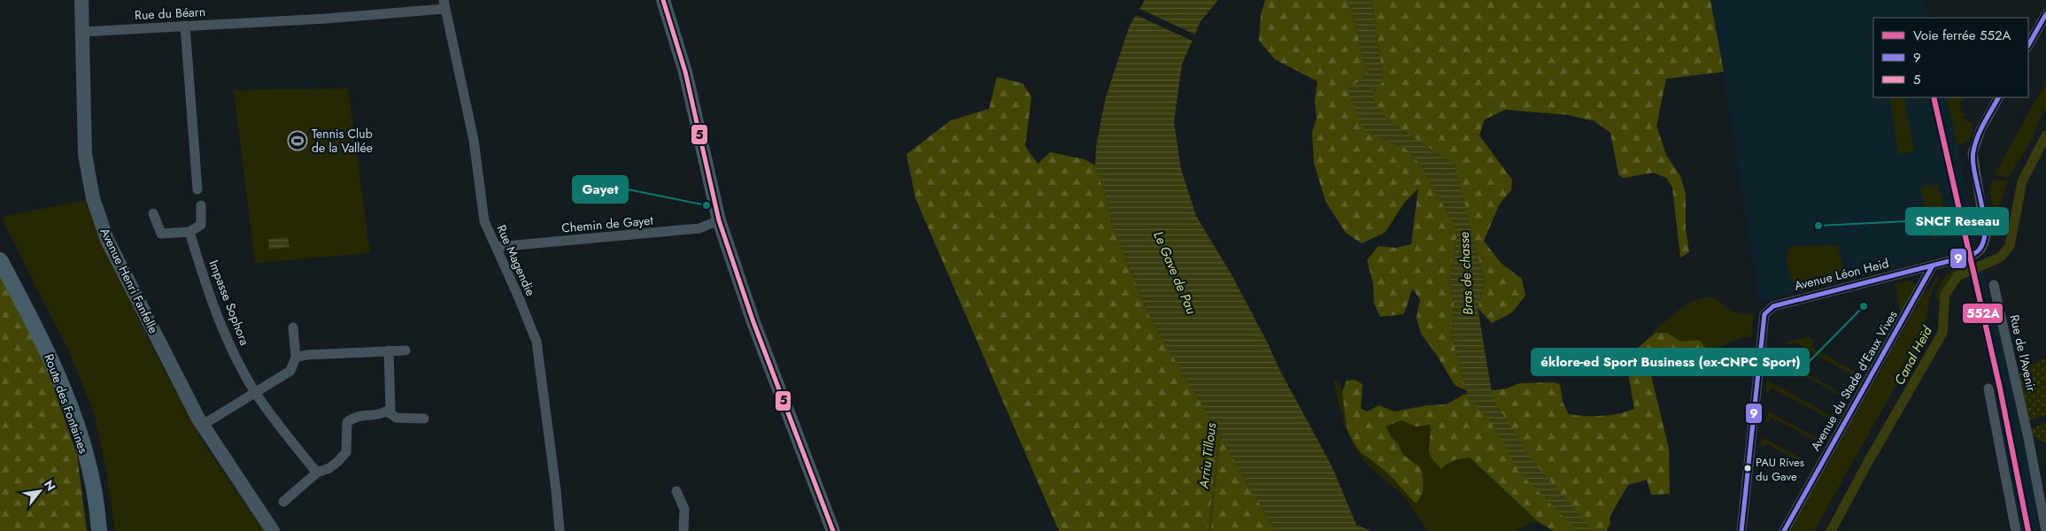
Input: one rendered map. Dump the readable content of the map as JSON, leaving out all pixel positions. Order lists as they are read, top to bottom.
{
  "streets": {
    "main road": ["Route des Fontaines"],
    "street": [
      "Rue du Béarn",
      "Chemin de Gayet",
      "Rue Magendie",
      "Avenue Léon Heid",
      "Avenue Henri Fanfelle",
      "Impasse Sophora",
      "Rue de l'Avenir",
      "Avenue du Stade d'Eaux Vives"
    ]
  },
  "crossings": [
    ["Rue du Béarn", "Rue Magendie"],
    ["Rue du Béarn", "Avenue Henri Fanfelle"],
    ["Chemin de Gayet", "Rue Magendie"],
    ["Avenue Léon Heid", "Avenue du Stade d'Eaux Vives"]
  ],
  "water": [
    "Le Gave de Pau",
    "Bras de chasse",
    "Canal Heïd",
    "Arriu Tillous"
  ],
  "places": {
    "sports": ["Tennis Club de la Vallée"],
    "other": [
      "Gayet",
      "SNCF Reseau",
      "éklore-ed Sport Business (ex-CNPC Sport)",
      "PAU Rives du Gave"
    ]
  },
  "lines": ["transit line 5", "transit line 9", "rail line 552A"],
  "legend": ["Voie ferrée 552A", "9", "5"],
  "north": "top right"
}
